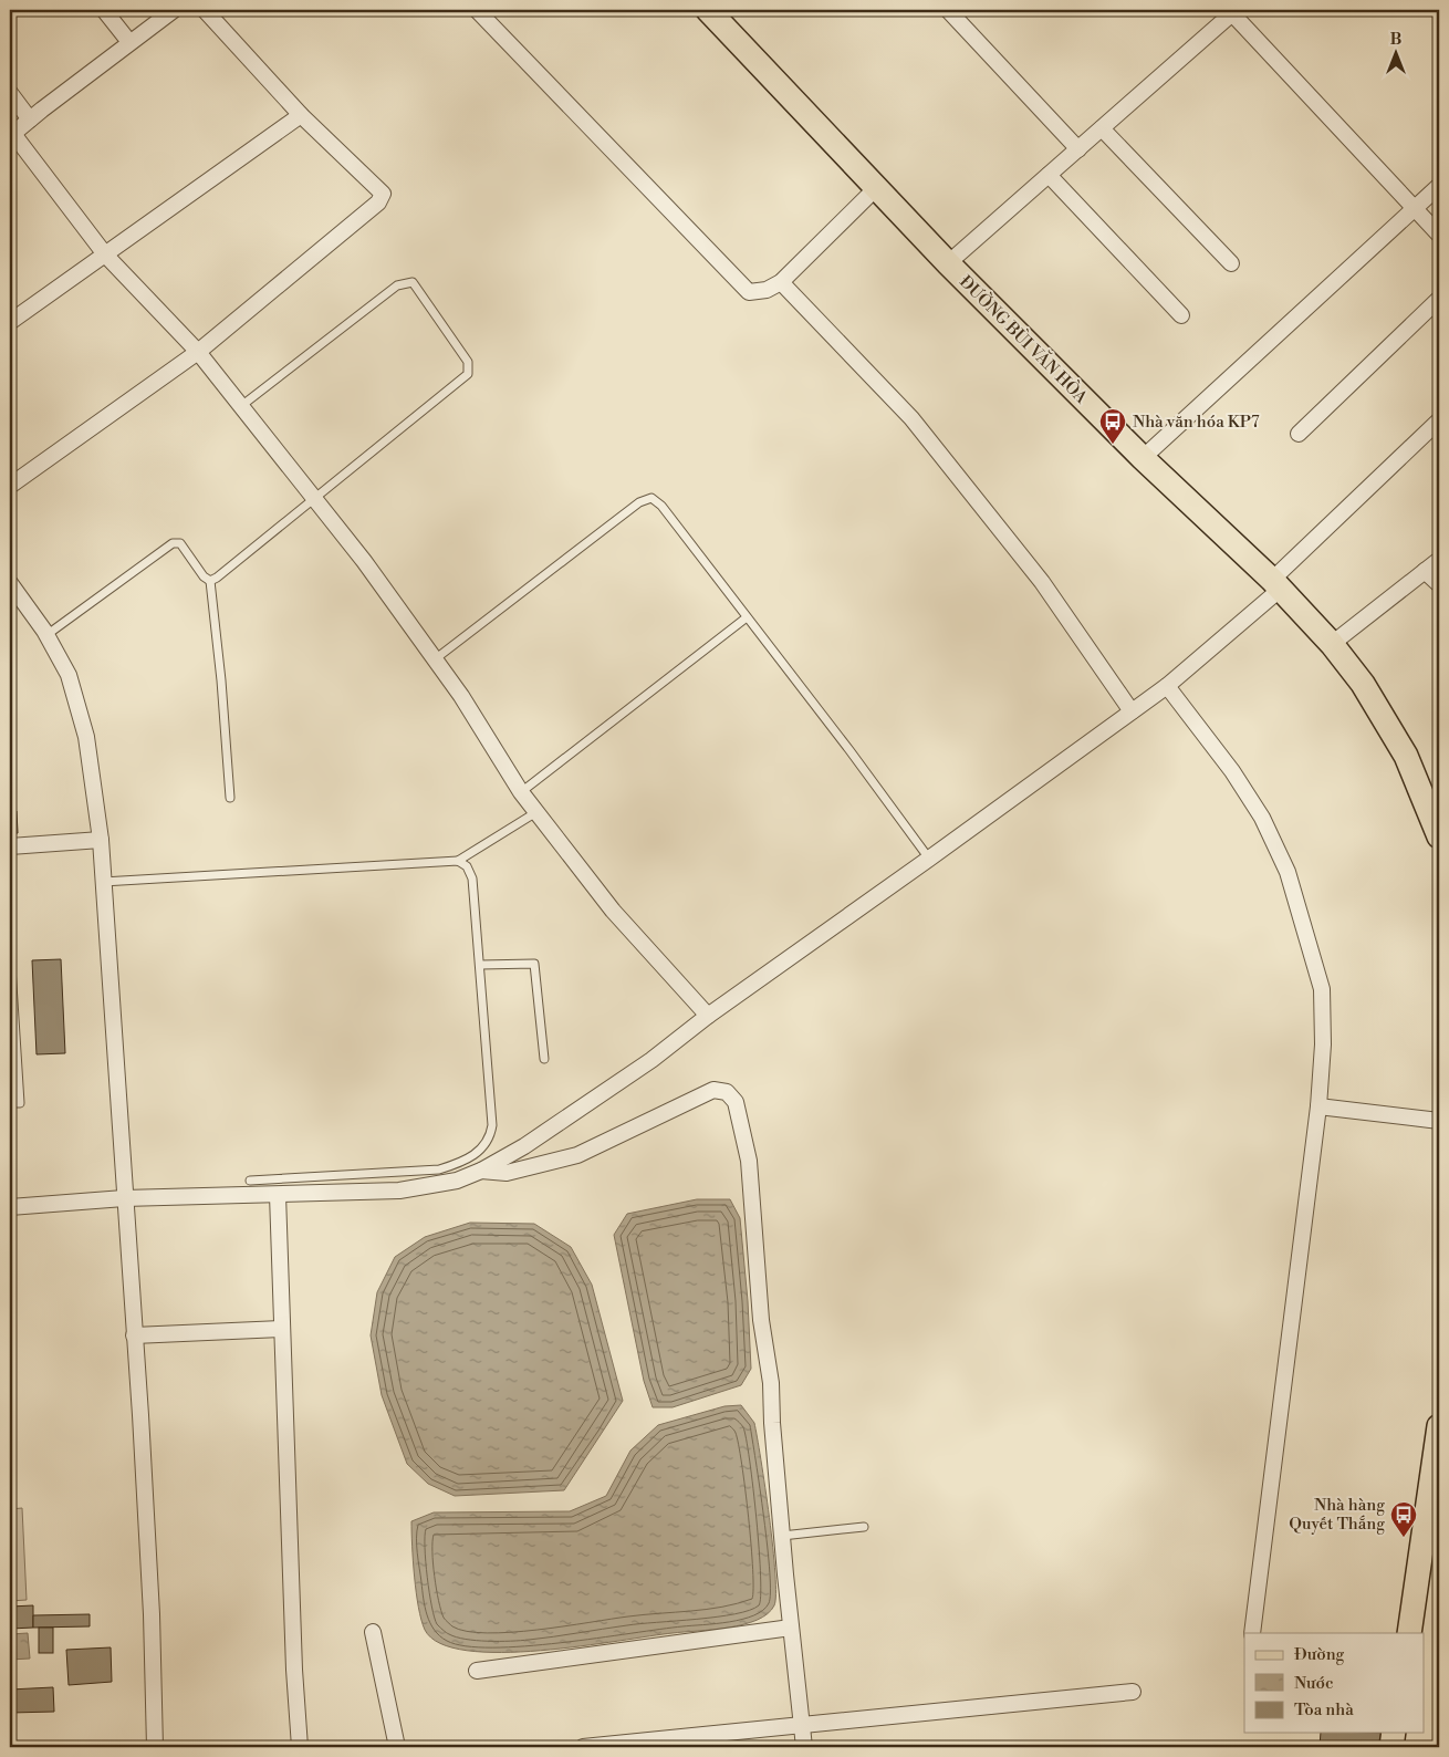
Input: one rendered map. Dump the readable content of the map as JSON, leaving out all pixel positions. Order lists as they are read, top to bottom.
{
  "streets": {
    "main road": ["ĐƯỜNG BÙI VĂN HÒA"]
  },
  "places": {
    "bus stop": ["Nhà văn hóa KP7", "Nhà hàng Quyết Thắng"]
  },
  "legend": ["Đường", "Nước", "Tòa nhà"],
  "north": "top"
}
